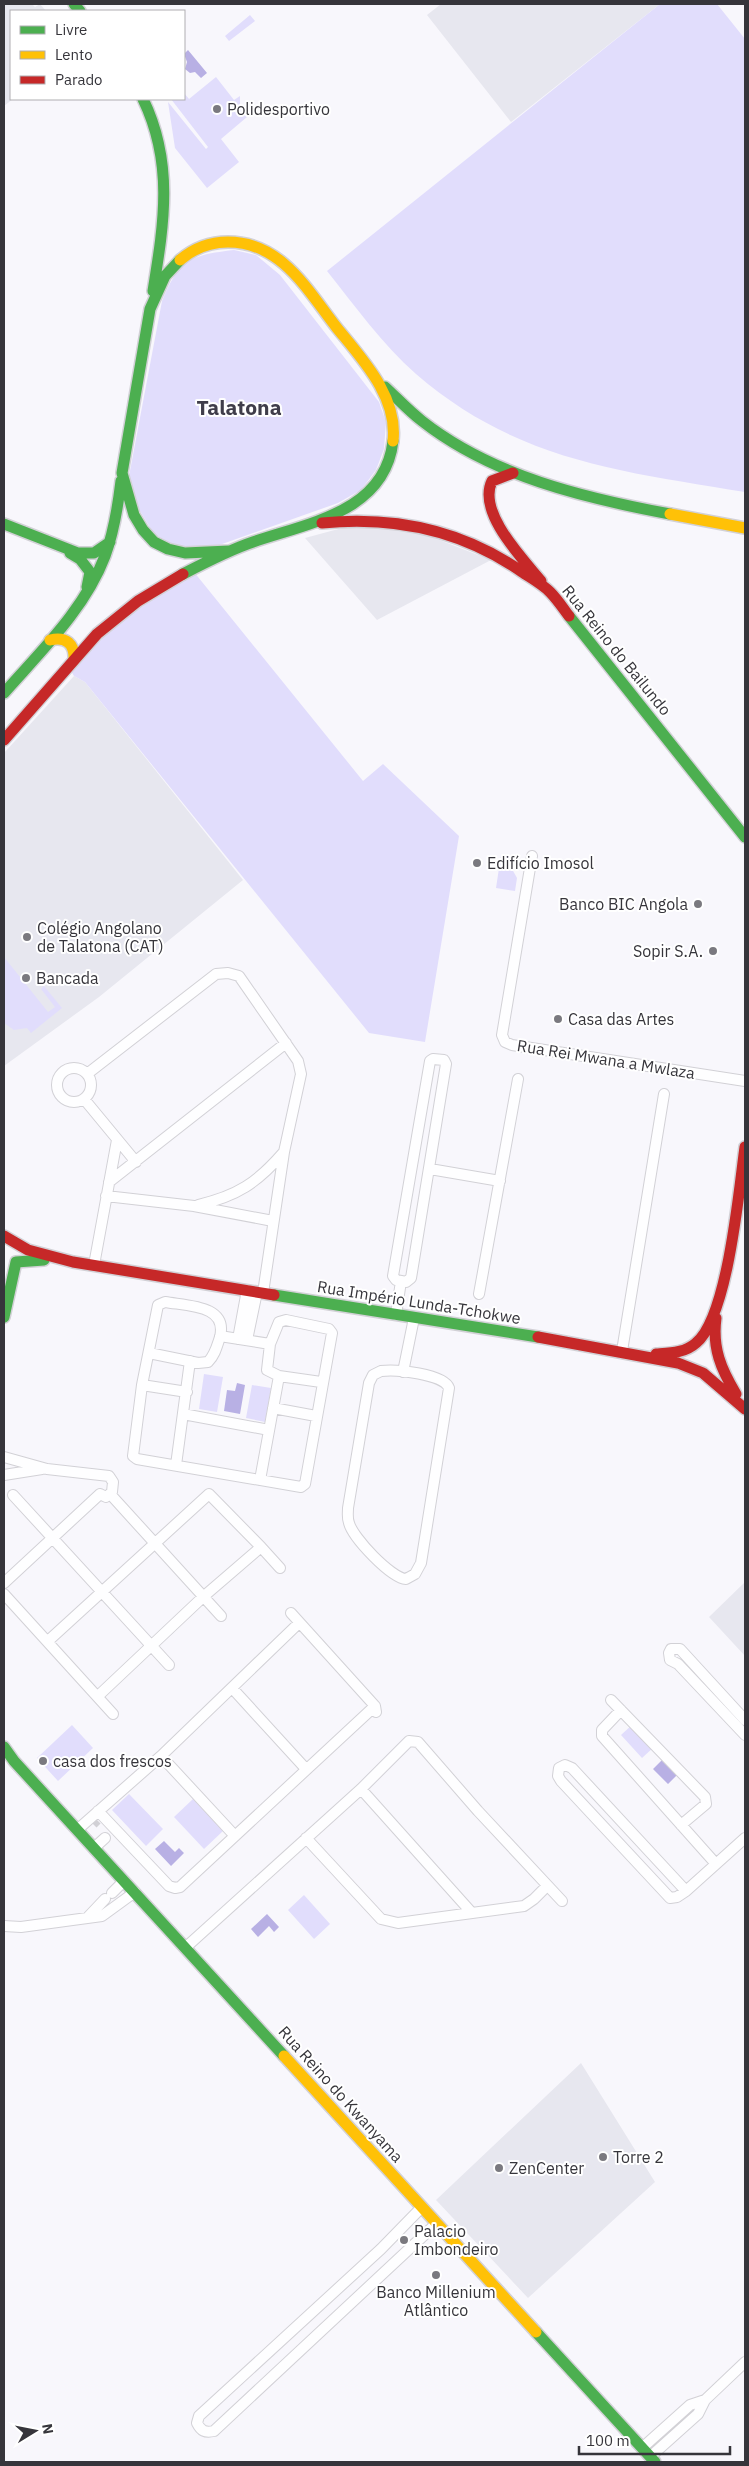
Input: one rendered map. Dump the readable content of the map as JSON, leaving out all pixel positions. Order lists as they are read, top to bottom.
{
  "streets": {
    "street": [
      "Rua Reino do Bailundo",
      "Rua Rei Mwana a Mwlaza",
      "Rua Império Lunda-Tchokwe",
      "Rua Reino do Kwanyama"
    ]
  },
  "districts": ["Talatona"],
  "places": [
    "Polidesportivo",
    "Edifício Imosol",
    "Banco BIC Angola",
    "Colégio Angolano de Talatona (CAT)",
    "Sopir S.A.",
    "Bancada",
    "Casa das Artes",
    "casa dos frescos",
    "Torre 2",
    "ZenCenter",
    "Palacio Imbondeiro",
    "Banco Millenium Atlântico"
  ],
  "legend": ["Livre", "Lento", "Parado"],
  "scale_bar": "100 m",
  "north": "right"
}
